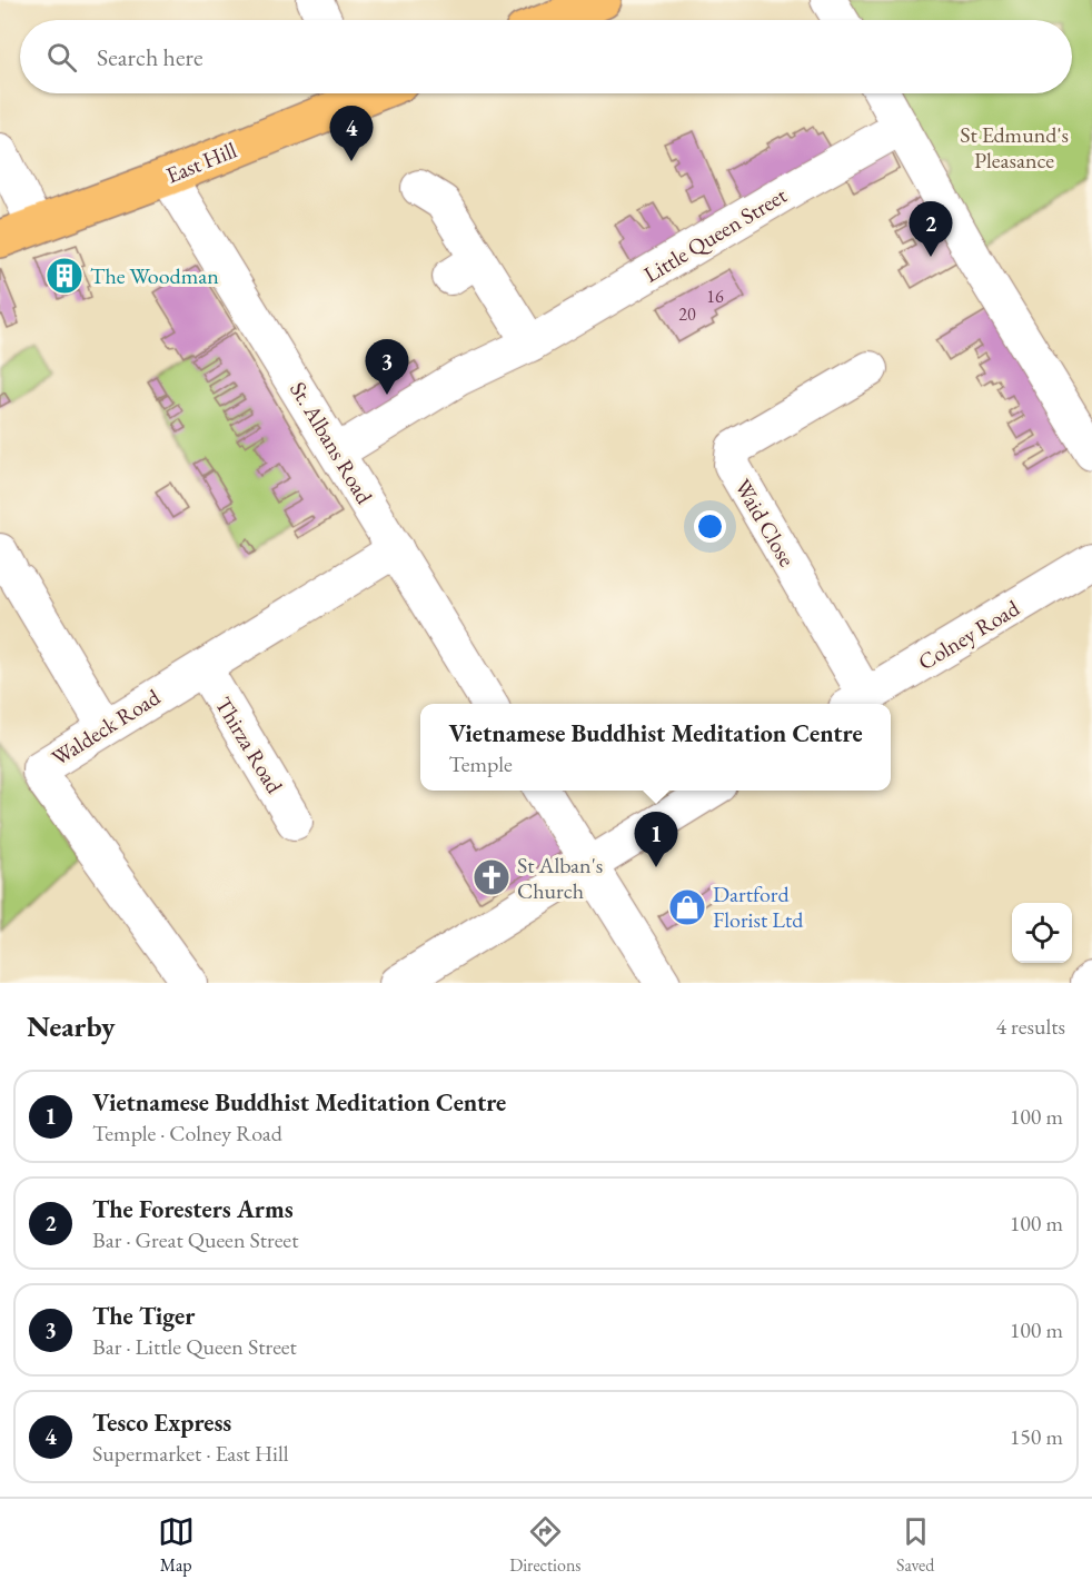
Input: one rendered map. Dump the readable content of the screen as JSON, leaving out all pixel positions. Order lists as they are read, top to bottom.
{
  "streets": {
    "main road": ["East Hill"],
    "street": [
      "Little Queen Street",
      "St. Albans Road",
      "Waid Close",
      "Colney Road",
      "Waldeck Road",
      "Thirza Road"
    ]
  },
  "crossings": [
    ["East Hill", "St. Albans Road"],
    ["Little Queen Street", "St. Albans Road"],
    ["St. Albans Road", "Waldeck Road"],
    ["Waid Close", "Colney Road"],
    ["Waldeck Road", "Thirza Road"]
  ],
  "parks": ["St Edmund's Pleasance"],
  "places": {
    "building": ["The Woodman"],
    "church": ["St Alban's Church"],
    "shop": ["Dartford Florist Ltd"]
  },
  "house_numbers": ["16", "20"],
  "page": {
    "search": "Search here",
    "pins": [
      "4",
      "2",
      "3",
      "1"
    ],
    "popup": ["Vietnamese Buddhist Meditation Centre", "Temple"],
    "heading": ["Nearby", "4 results"],
    "list": [
      {
        "mark": "1",
        "name": "Vietnamese Buddhist Meditation Centre",
        "note": "Temple · Colney Road",
        "value": "100 m"
      },
      {
        "mark": "2",
        "name": "The Foresters Arms",
        "note": "Bar · Great Queen Street",
        "value": "100 m"
      },
      {
        "mark": "3",
        "name": "The Tiger",
        "note": "Bar · Little Queen Street",
        "value": "100 m"
      },
      {
        "mark": "4",
        "name": "Tesco Express",
        "note": "Supermarket · East Hill",
        "value": "150 m"
      }
    ],
    "nav": ["Map", "Directions", "Saved"]
  }
}
